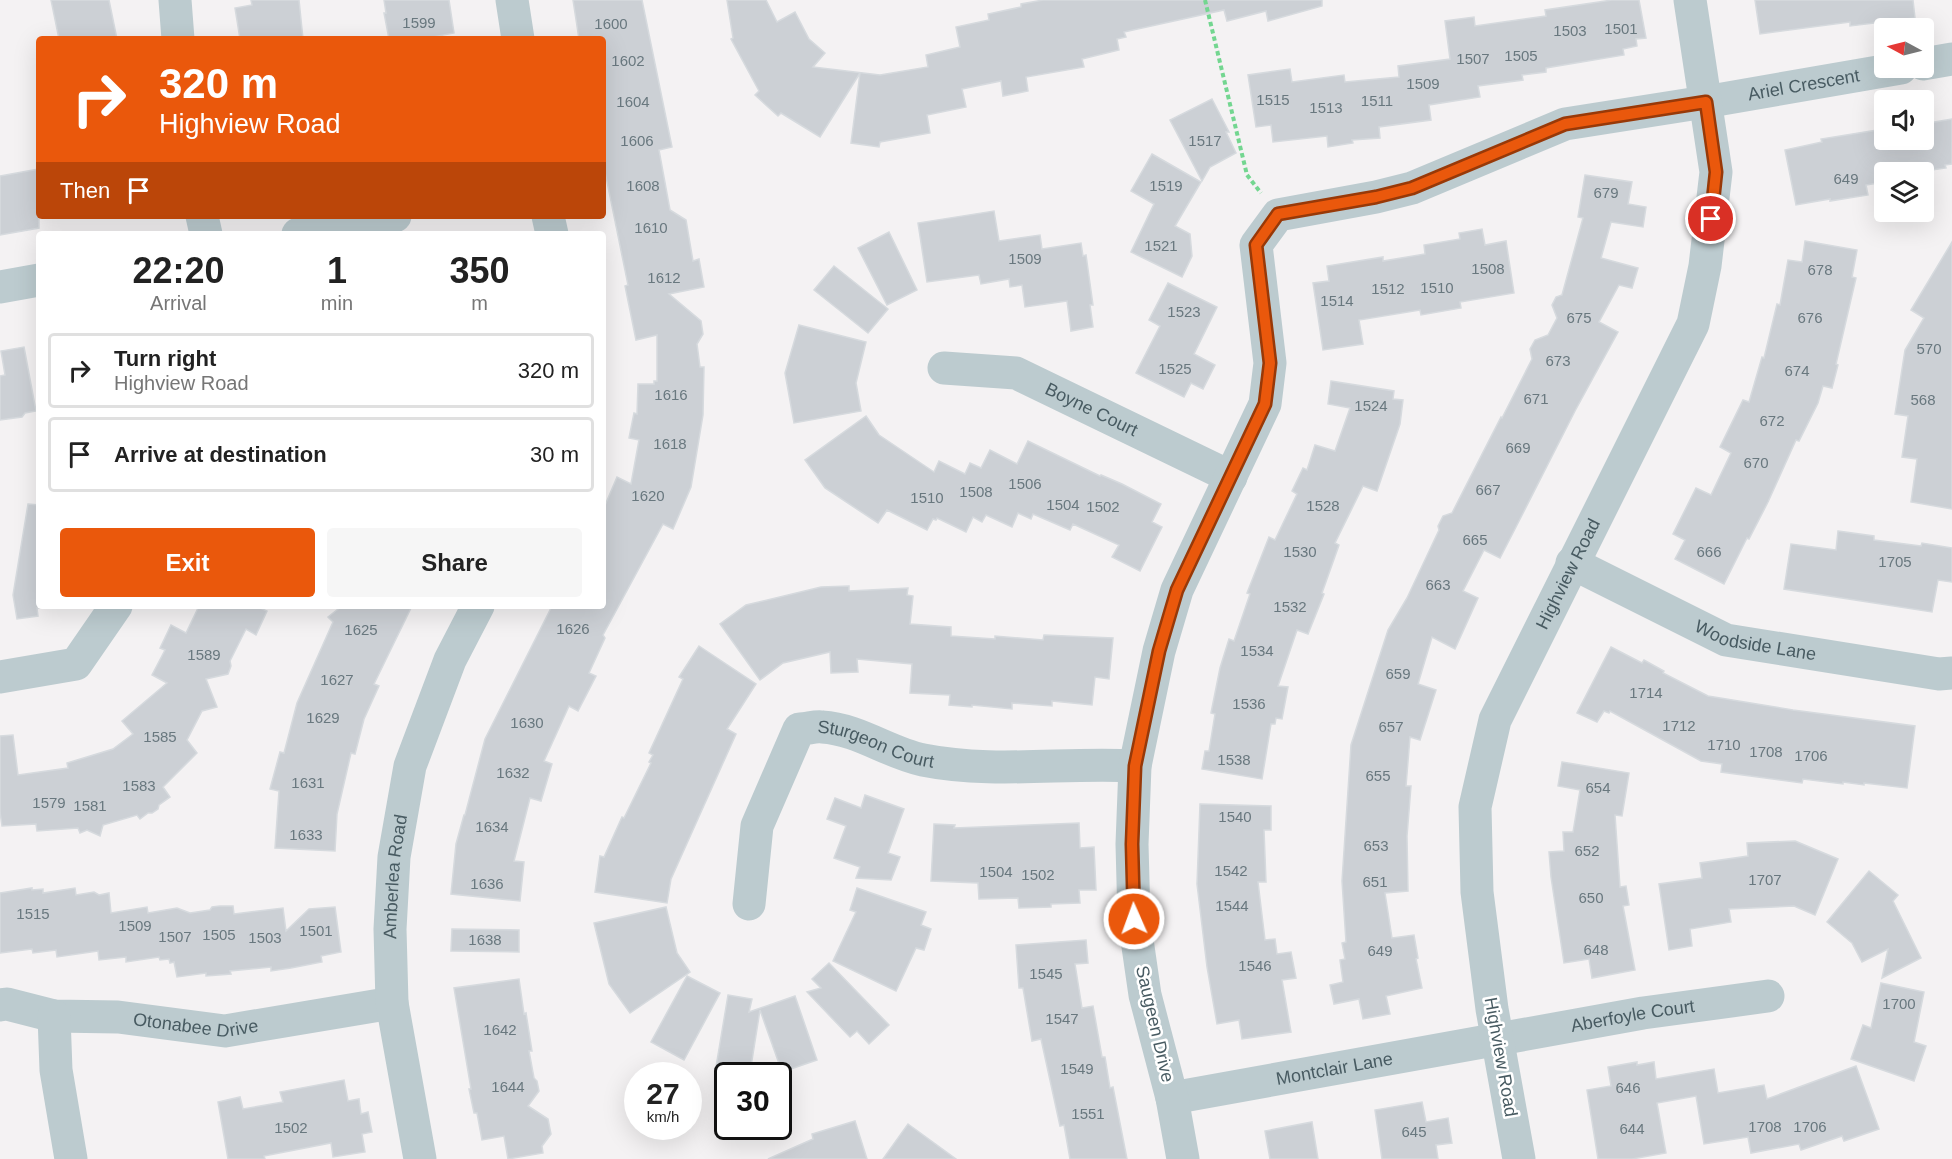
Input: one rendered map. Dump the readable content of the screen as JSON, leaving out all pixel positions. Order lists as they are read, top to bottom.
{
  "streets": {
    "street": [
      "Ariel Crescent",
      "Boyne Court",
      "Highview Road",
      "Woodside Lane",
      "Sturgeon Court",
      "Amberlea Road",
      "Aberfoyle Court",
      "Otonabee Drive",
      "Saugeen Drive",
      "Montclair Lane"
    ]
  },
  "crossings": [
    ["Ariel Crescent", "Highview Road"],
    ["Boyne Court", "Saugeen Drive"],
    ["Highview Road", "Woodside Lane"],
    ["Highview Road", "Aberfoyle Court"],
    ["Highview Road", "Montclair Lane"],
    ["Sturgeon Court", "Saugeen Drive"],
    ["Amberlea Road", "Otonabee Drive"],
    ["Aberfoyle Court", "Montclair Lane"],
    ["Saugeen Drive", "Montclair Lane"]
  ],
  "house_numbers": [
    "1599",
    "1600",
    "1501",
    "1503",
    "1505",
    "1507",
    "1602",
    "1509",
    "1515",
    "1511",
    "1604",
    "1513",
    "1606",
    "1517",
    "649",
    "1608",
    "1519",
    "679",
    "1610",
    "1521",
    "1509",
    "1508",
    "678",
    "1612",
    "1510",
    "1512",
    "1514",
    "1523",
    "675",
    "676",
    "570",
    "673",
    "1525",
    "674",
    "1616",
    "671",
    "568",
    "1524",
    "672",
    "1618",
    "669",
    "670",
    "1506",
    "667",
    "1508",
    "1620",
    "1510",
    "1504",
    "1528",
    "1502",
    "665",
    "1530",
    "666",
    "1705",
    "663",
    "1532",
    "1626",
    "1625",
    "1534",
    "1589",
    "659",
    "1627",
    "1714",
    "1536",
    "1629",
    "1630",
    "1712",
    "657",
    "1585",
    "1710",
    "1708",
    "1706",
    "1538",
    "1632",
    "655",
    "1631",
    "1583",
    "654",
    "1579",
    "1581",
    "1540",
    "1634",
    "1633",
    "653",
    "652",
    "1542",
    "1504",
    "1502",
    "1707",
    "651",
    "1636",
    "650",
    "1544",
    "1515",
    "1509",
    "1501",
    "1505",
    "1507",
    "1503",
    "1638",
    "648",
    "649",
    "1546",
    "1545",
    "1700",
    "1547",
    "1642",
    "1549",
    "1644",
    "646",
    "1551",
    "1708",
    "1706",
    "1502",
    "644",
    "645"
  ],
  "north": "left",
  "page": {
    "turn": ["320 m", "Highview Road"],
    "then": "Then",
    "eta": [
      "22:20",
      "Arrival",
      "1",
      "min",
      "350",
      "m"
    ],
    "list": [
      {
        "name": "Turn right",
        "note": "Highview Road",
        "value": "320 m"
      },
      {
        "name": "Arrive at destination",
        "value": "30 m"
      }
    ],
    "buttons": ["Exit", "Share"],
    "speed": "27 km/h",
    "limit": "30"
  }
}
